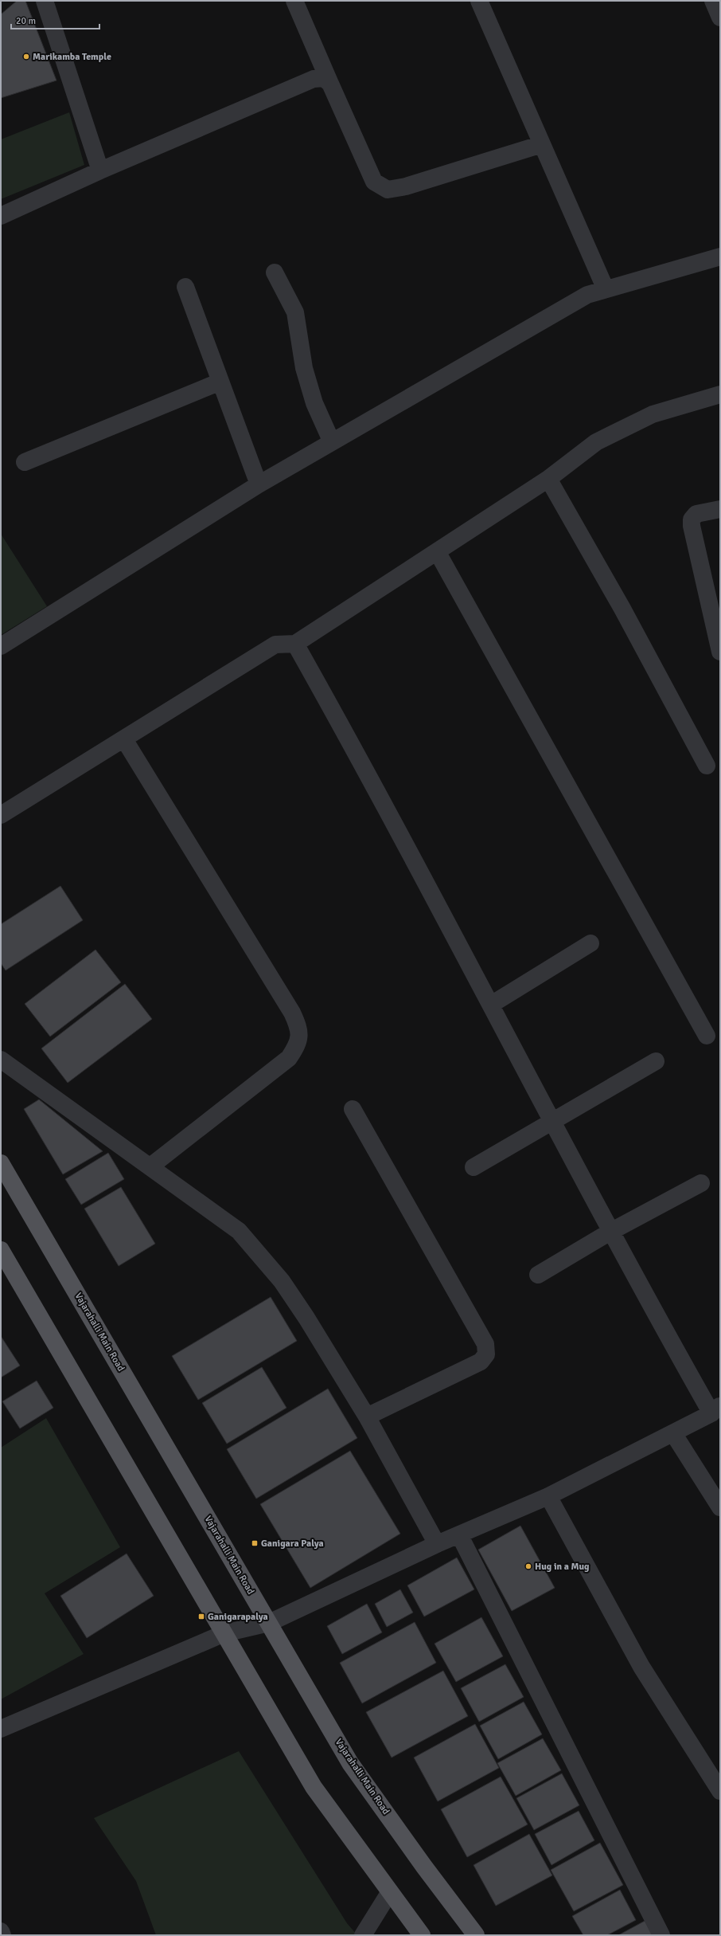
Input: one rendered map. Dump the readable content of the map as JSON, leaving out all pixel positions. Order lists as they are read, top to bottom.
{
  "streets": {
    "main road": ["Vajarahalli Main Road"]
  },
  "places": {
    "other": ["Marikamba Temple", "Hug in a Mug"],
    "transit": ["Ganigara Palya", "Ganigarapalya"]
  },
  "scale_bar": "20 m"
}
